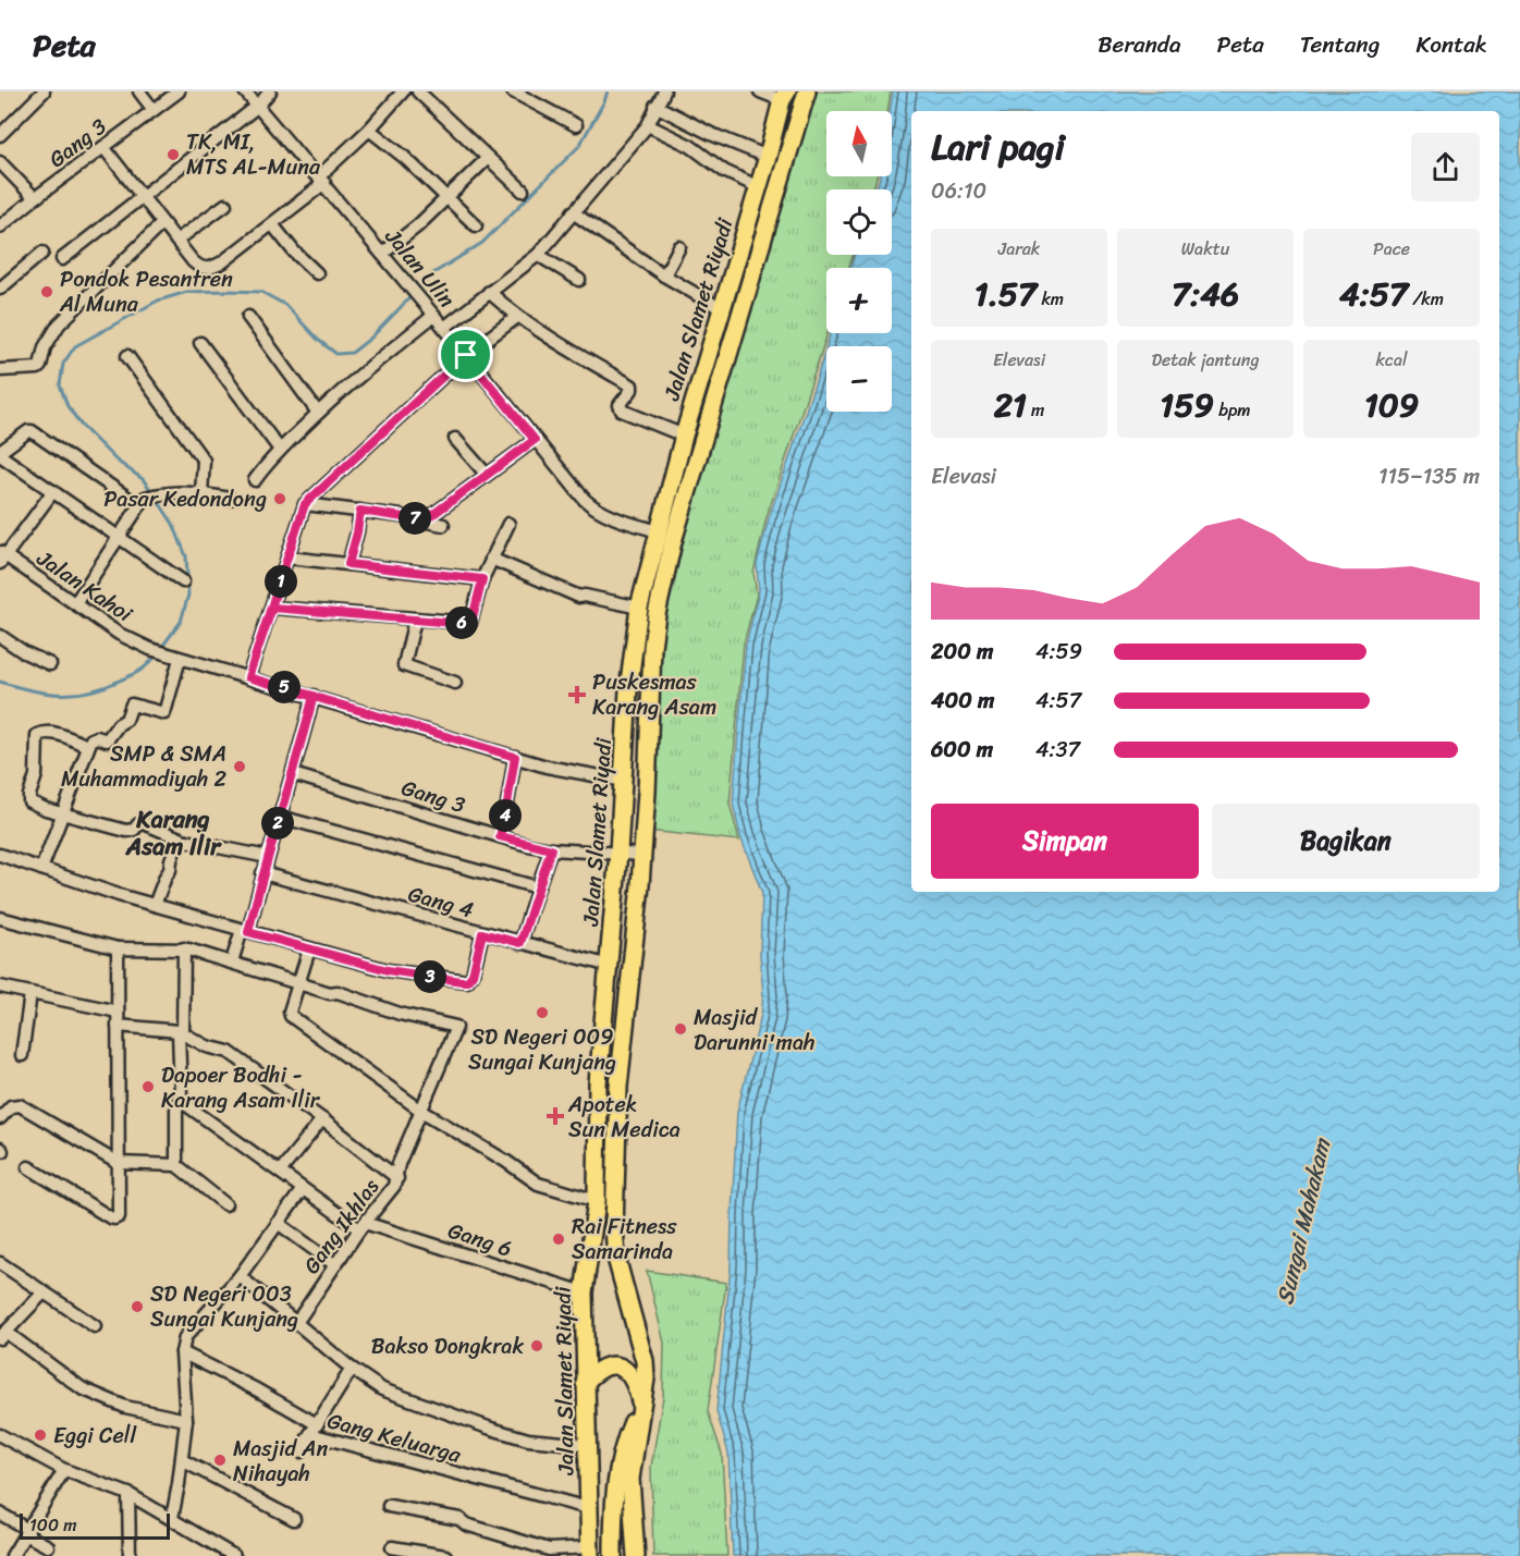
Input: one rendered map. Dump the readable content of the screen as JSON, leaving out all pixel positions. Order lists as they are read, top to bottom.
{
  "streets": {
    "highway": ["Jalan Slamet Riyadi"],
    "street": [
      "Gang 3",
      "Jalan Ulin",
      "Jalan Kahoi",
      "Gang 4",
      "Gang Ikhlas",
      "Gang 6",
      "Gang Keluarga"
    ]
  },
  "crossings": [
    ["Gang 3", "Jalan Slamet Riyadi"],
    ["Jalan Ulin", "Jalan Slamet Riyadi"],
    ["Jalan Slamet Riyadi", "Jalan Kahoi"],
    ["Jalan Slamet Riyadi", "Gang 4"],
    ["Jalan Slamet Riyadi", "Gang 6"],
    ["Jalan Slamet Riyadi", "Gang Keluarga"],
    ["Gang Ikhlas", "Gang 6"]
  ],
  "districts": ["Karang Asam Ilir"],
  "water": ["Sungai Mahakam"],
  "places": {
    "other": [
      "TK, MI, MTS AL-Muna",
      "Pondok Pesantren Al Muna",
      "Pasar Kedondong",
      "SMP & SMA Muhammadiyah 2",
      "SD Negeri 009 Sungai Kunjang",
      "Masjid Darunni'mah",
      "Dapoer Bodhi - Karang Asam Ilir",
      "Rai Fitness Samarinda",
      "SD Negeri 003 Sungai Kunjang",
      "Bakso Dongkrak",
      "Eggi Cell",
      "Masjid An Nihayah"
    ],
    "health": ["Puskesmas Karang Asam", "Apotek Sun Medica"]
  },
  "scale_bar": "100 m",
  "north": "top",
  "page": {
    "header": "Peta",
    "nav": [
      "Beranda",
      "Peta",
      "Tentang",
      "Kontak"
    ],
    "map_buttons": ["+", "−"],
    "heading": ["Lari pagi", "06:10"],
    "stats": [
      ["Jarak", "1.57 km"],
      ["Waktu", "7:46"],
      ["Pace", "4:57 /km"],
      ["Elevasi", "21 m"],
      ["Detak jantung", "159 bpm"],
      ["kcal", "109"]
    ],
    "chart": ["Elevasi", "115–135 m"],
    "pins": [
      "7",
      "1",
      "6",
      "5",
      "4",
      "2",
      "3"
    ],
    "list": [
      {
        "name": "200 m",
        "note": "4:59"
      },
      {
        "name": "400 m",
        "note": "4:57"
      },
      {
        "name": "600 m",
        "note": "4:37"
      }
    ],
    "buttons": ["Simpan", "Bagikan"],
    "scale": "100 m"
  }
}
